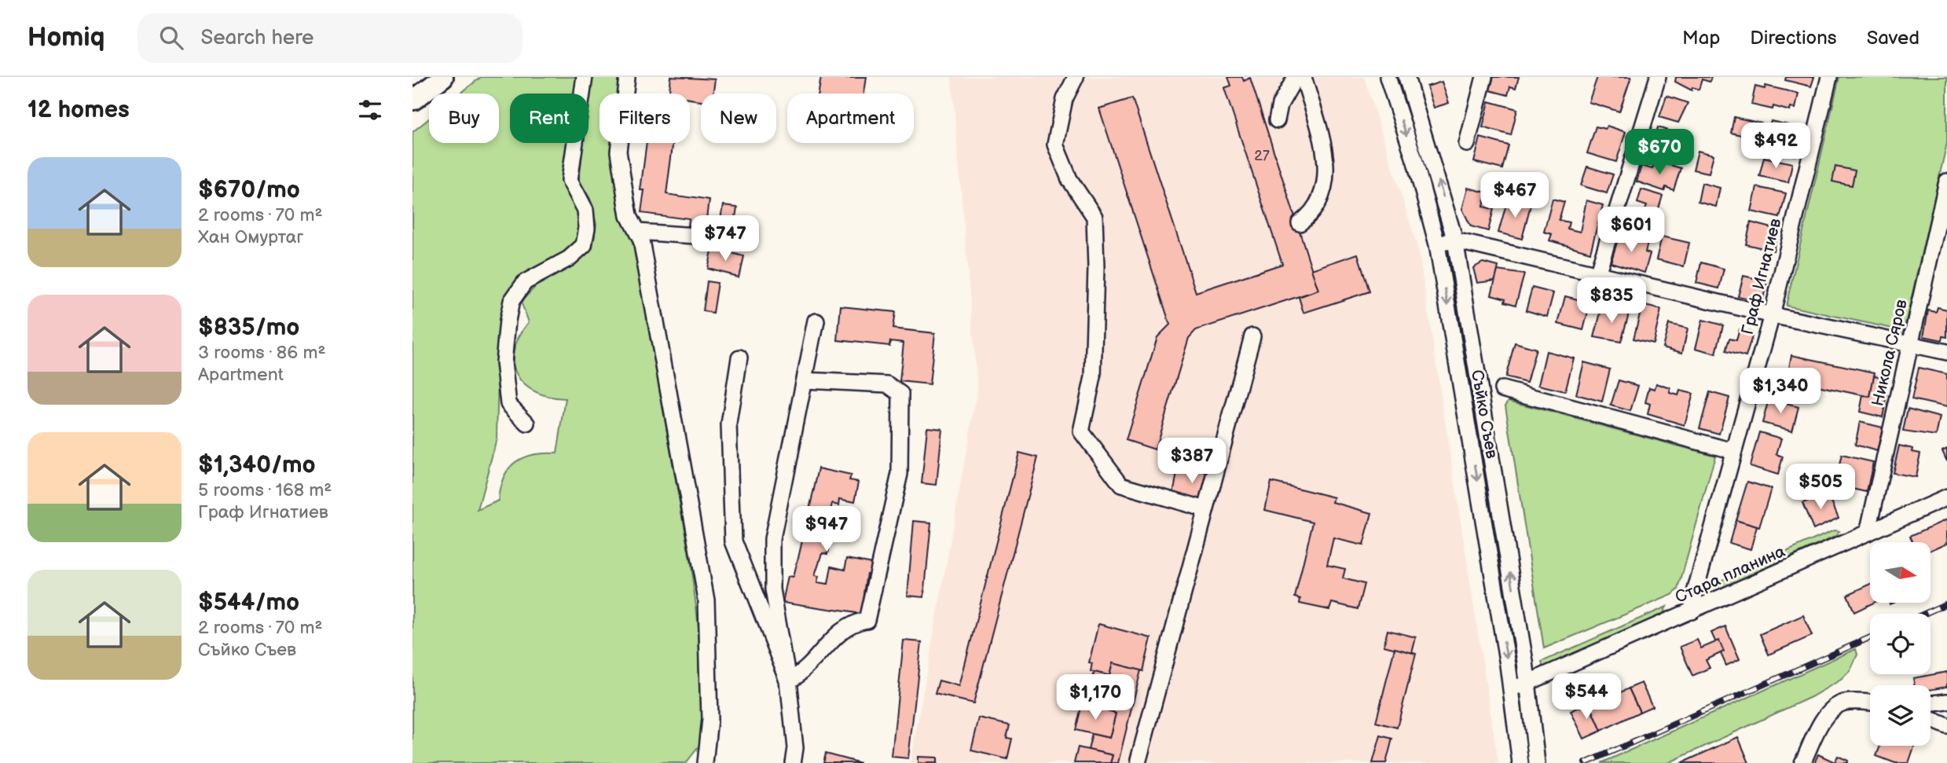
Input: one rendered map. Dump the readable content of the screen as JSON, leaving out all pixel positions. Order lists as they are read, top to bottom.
{
  "streets": {
    "street": [
      "Граф Игнатиев",
      "Никола Сяров",
      "Съйко Съев",
      "Стара планина"
    ]
  },
  "crossings": [
    ["Граф Игнатиев", "Стара планина"],
    ["Никола Сяров", "Стара планина"],
    ["Съйко Съев", "Стара планина"]
  ],
  "house_numbers": ["27"],
  "north": "right",
  "page": {
    "header": "Homiq",
    "search": "Search here",
    "nav": ["Map", "Directions", "Saved"],
    "heading": "12 homes",
    "chip": [
      "Buy",
      "Rent",
      "Filters",
      "New",
      "Apartment"
    ],
    "price": [
      "$492",
      "$670",
      "$467",
      "$601",
      "$747",
      "$835",
      "$1,340",
      "$387",
      "$505",
      "$947",
      "$544",
      "$1,170"
    ],
    "list": [
      {
        "name": "$670/mo",
        "note": "2 rooms · 70 m² · Хан Омуртаг"
      },
      {
        "name": "$835/mo",
        "note": "3 rooms · 86 m² · Apartment"
      },
      {
        "name": "$1,340/mo",
        "note": "5 rooms · 168 m² · Граф Игнатиев"
      },
      {
        "name": "$544/mo",
        "note": "2 rooms · 70 m² · Съйко Съев"
      }
    ]
  }
}
